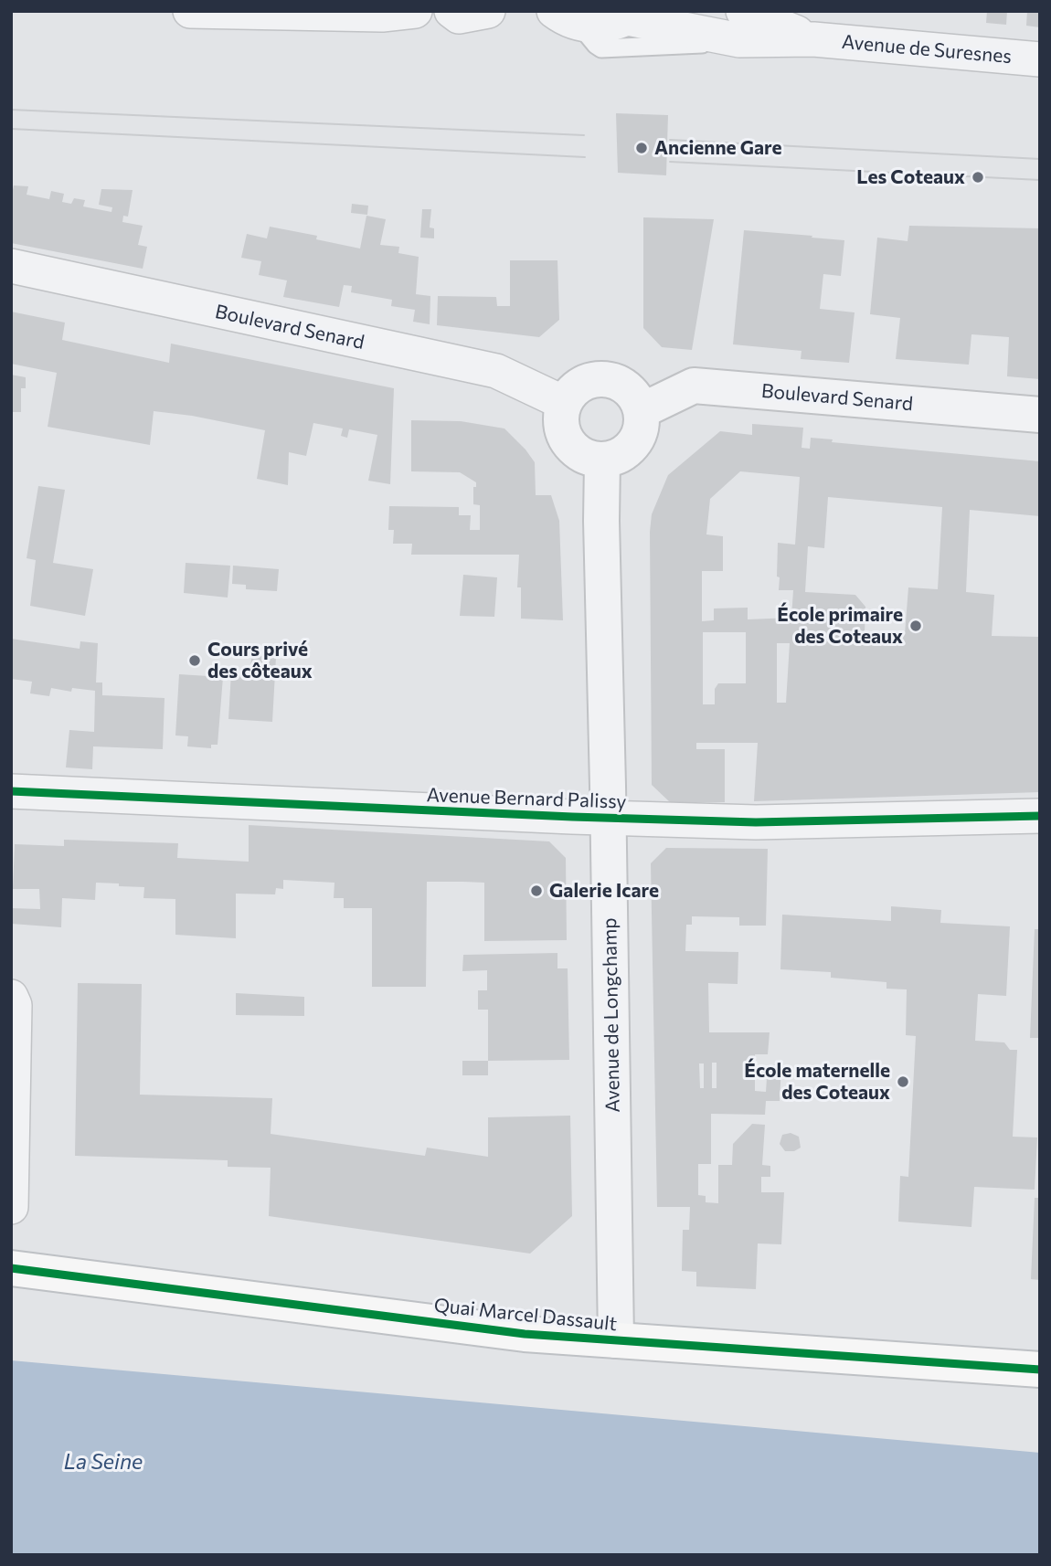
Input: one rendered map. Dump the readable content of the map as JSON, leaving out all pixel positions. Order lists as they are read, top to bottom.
{
  "streets": {
    "main road": ["Quai Marcel Dassault"],
    "street": [
      "Avenue de Suresnes",
      "Boulevard Senard",
      "Avenue Bernard Palissy",
      "Avenue de Longchamp"
    ]
  },
  "crossings": [
    ["Boulevard Senard", "Avenue de Longchamp"],
    ["Avenue Bernard Palissy", "Avenue de Longchamp"],
    ["Avenue de Longchamp", "Quai Marcel Dassault"]
  ],
  "water": ["La Seine"],
  "places": [
    "Ancienne Gare",
    "Les Coteaux",
    "École primaire des Coteaux",
    "Cours privé des côteaux",
    "Galerie Icare",
    "École maternelle des Coteaux"
  ]
}
